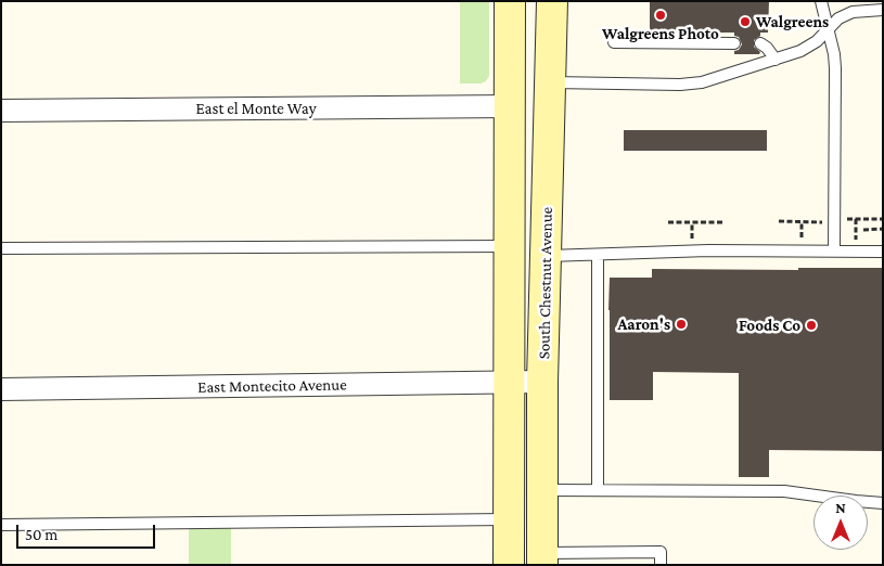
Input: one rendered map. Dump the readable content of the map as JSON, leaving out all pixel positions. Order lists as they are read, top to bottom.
{
  "streets": {
    "main road": ["South Chestnut Avenue"],
    "street": ["East el Monte Way", "East Montecito Avenue"]
  },
  "crossings": [
    ["South Chestnut Avenue", "East Montecito Avenue"]
  ],
  "places": [
    "Walgreens Photo",
    "Walgreens",
    "Aaron's",
    "Foods Co"
  ],
  "scale_bar": "50 m",
  "north": "top"
}
